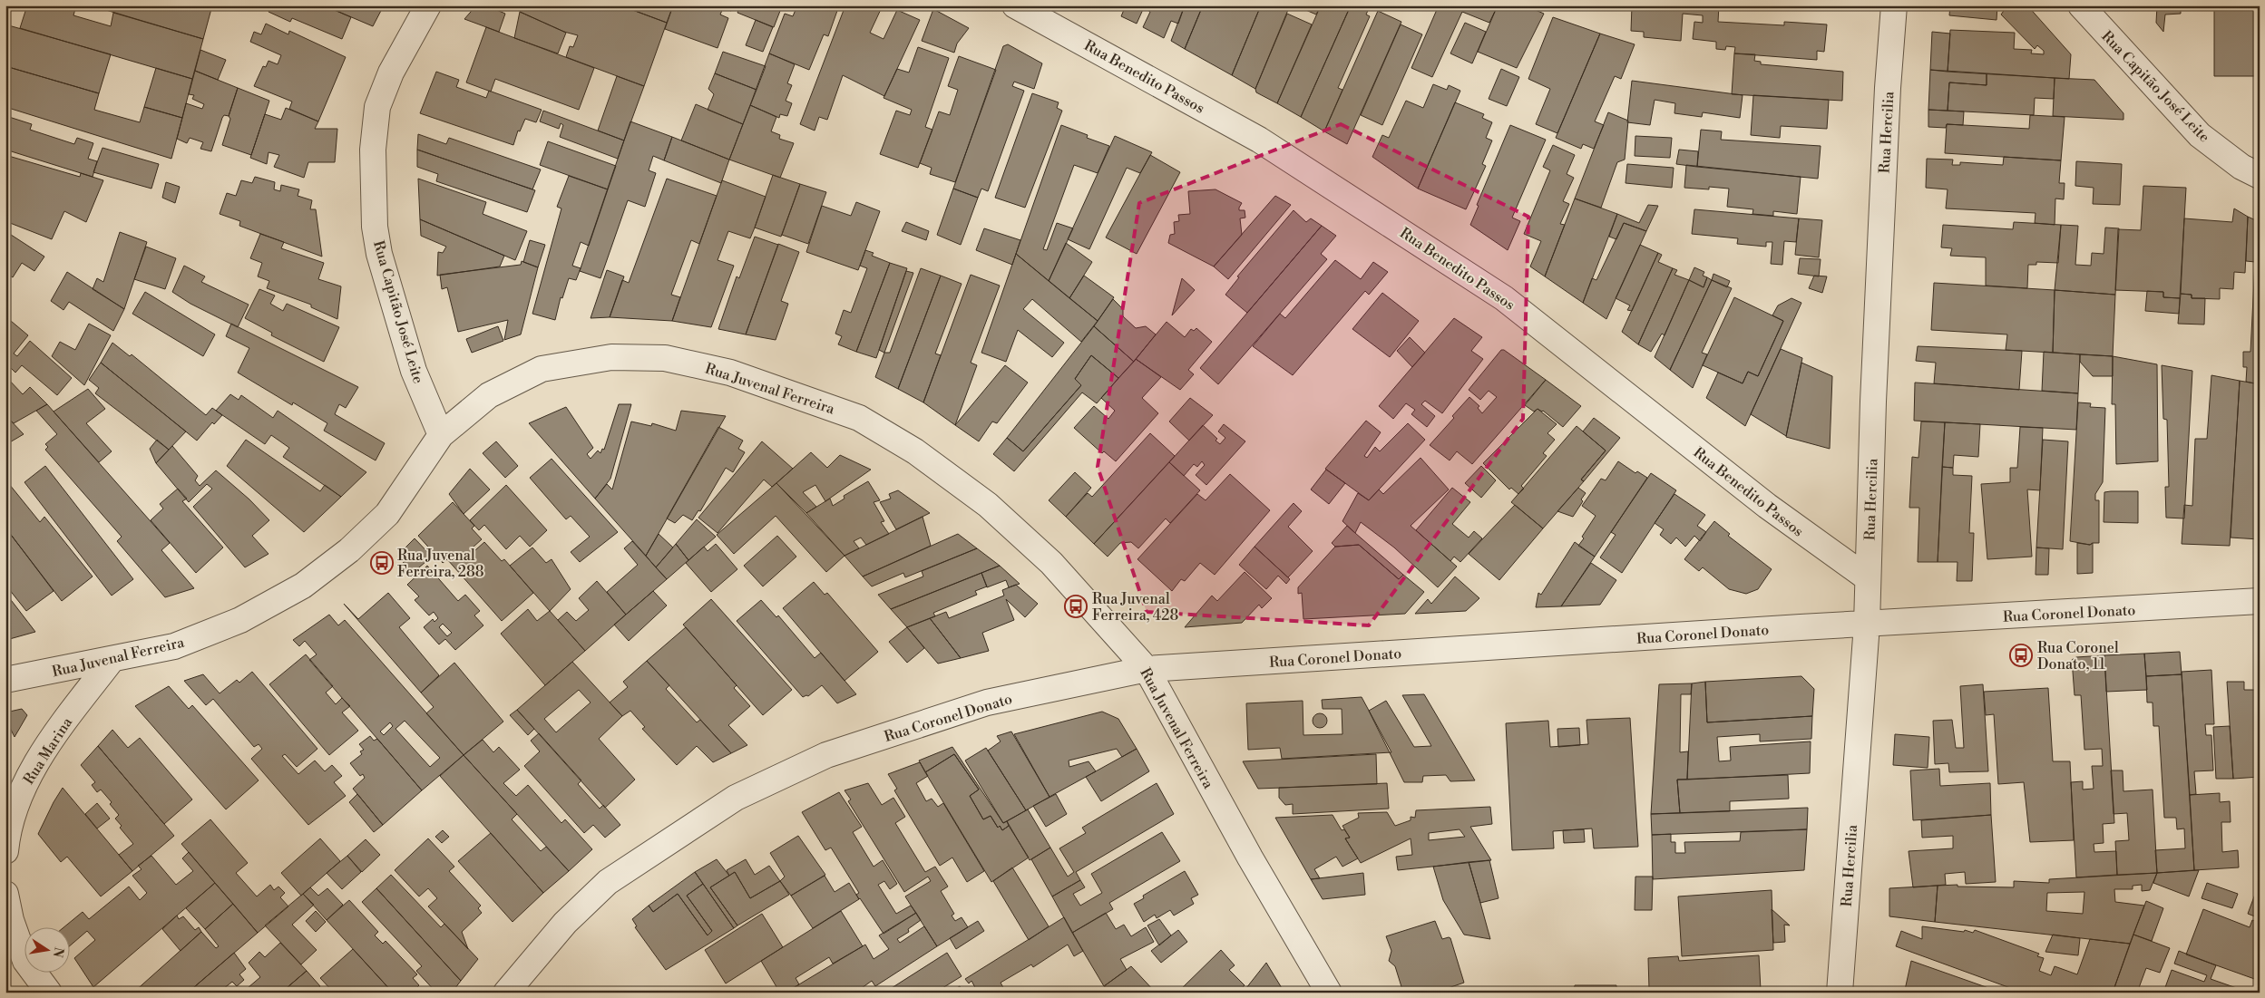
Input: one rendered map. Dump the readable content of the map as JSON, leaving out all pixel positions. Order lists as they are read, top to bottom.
{
  "streets": {
    "street": [
      "Rua Benedito Passos",
      "Rua Capitão José Leite",
      "Rua Hercilia",
      "Rua Juvenal Ferreira",
      "Rua Coronel Donato",
      "Rua Marina"
    ]
  },
  "crossings": [
    ["Rua Benedito Passos", "Rua Hercilia"],
    ["Rua Capitão José Leite", "Rua Juvenal Ferreira"],
    ["Rua Hercilia", "Rua Coronel Donato"],
    ["Rua Juvenal Ferreira", "Rua Coronel Donato"],
    ["Rua Juvenal Ferreira", "Rua Marina"]
  ],
  "places": {
    "bus stop": ["Rua Juvenal Ferreira, 288", "Rua Juvenal Ferreira, 428", "Rua Coronel Donato, 11"]
  },
  "north": "right"
}
